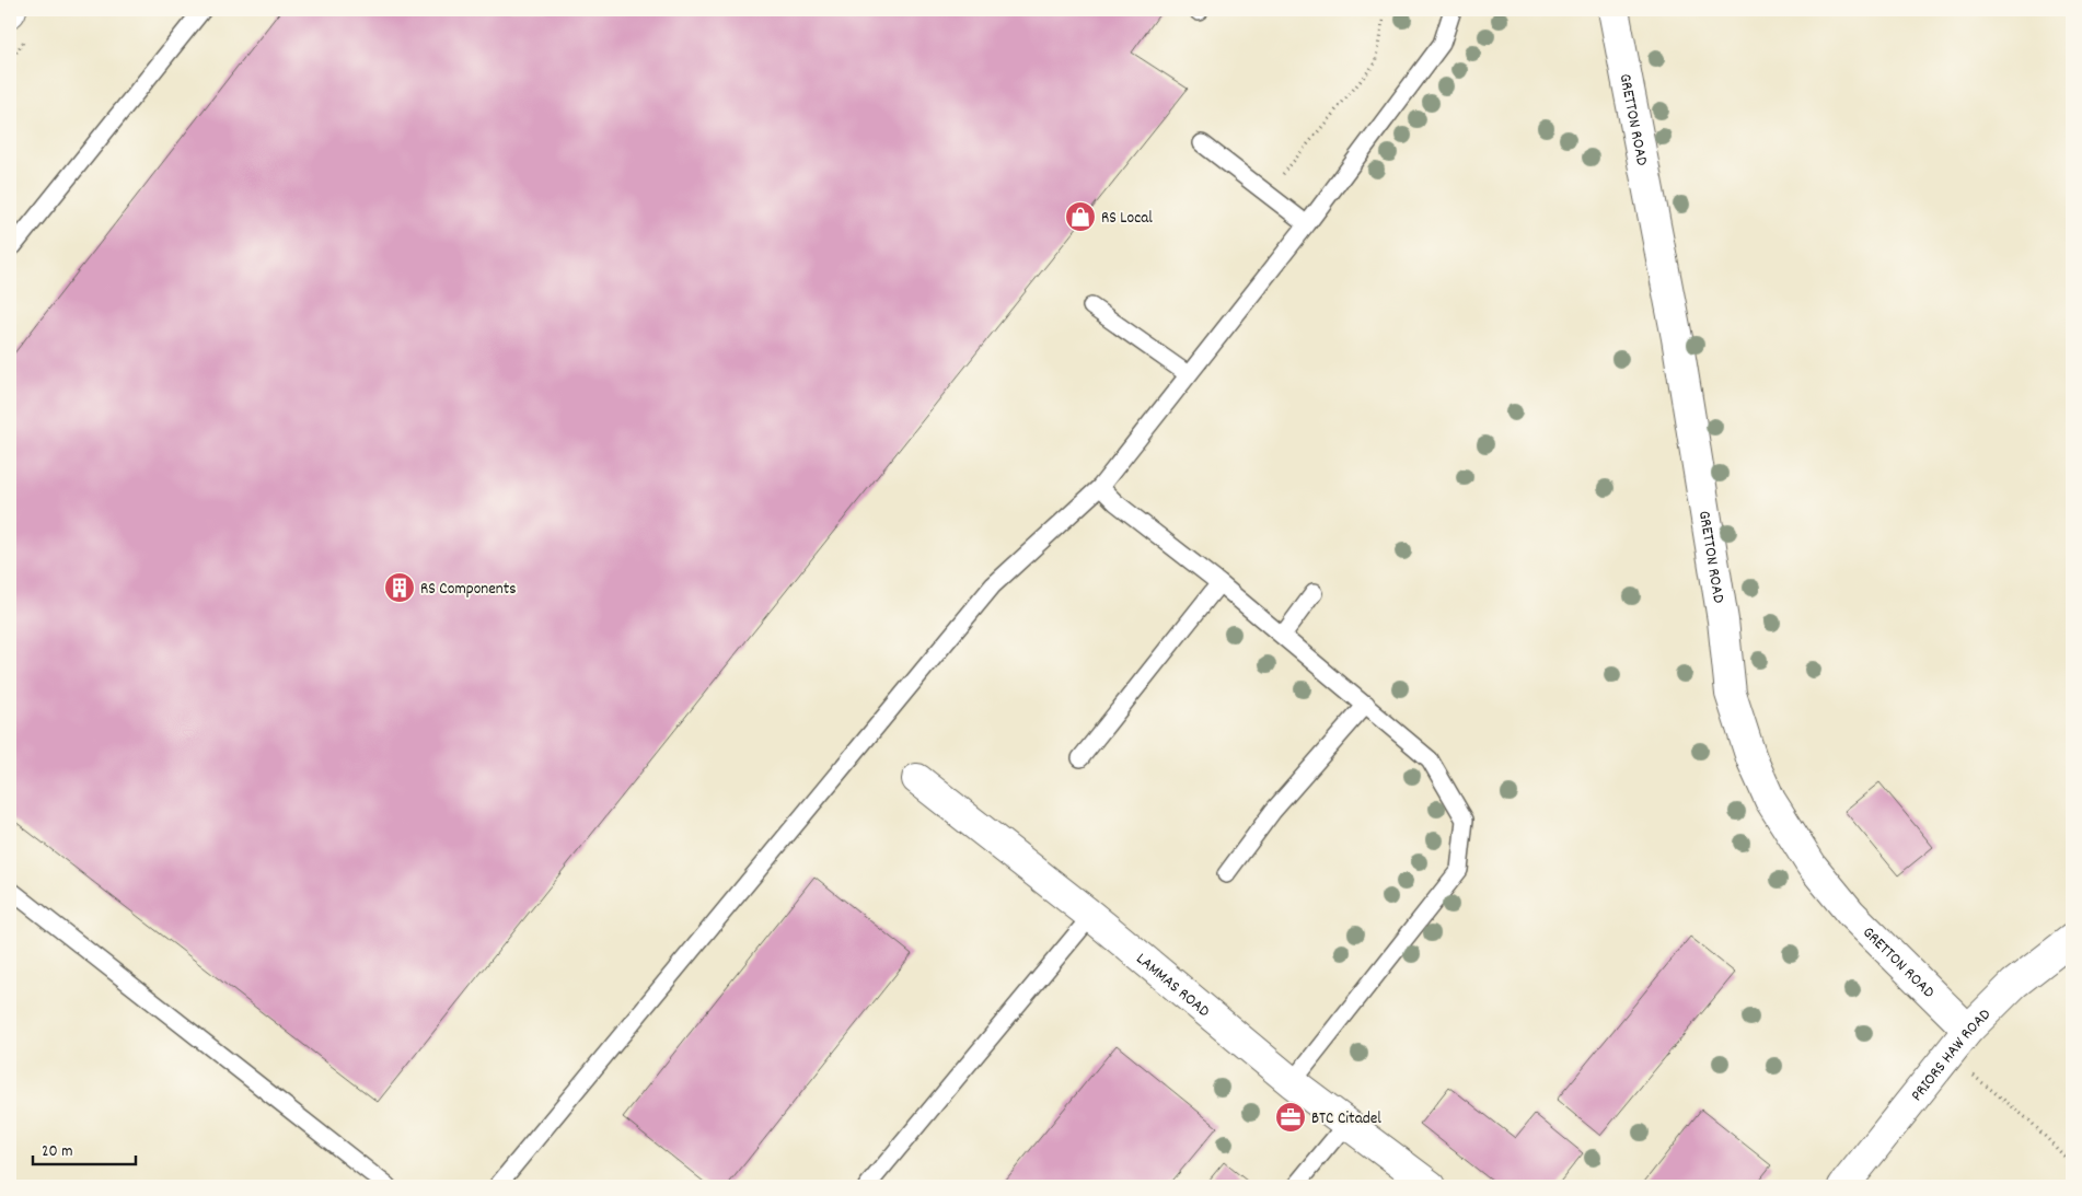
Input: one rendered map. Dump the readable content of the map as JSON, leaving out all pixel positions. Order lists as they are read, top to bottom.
{
  "streets": {
    "street": ["GRETTON ROAD", "LAMMAS ROAD", "PRIORS HAW ROAD"]
  },
  "crossings": [
    ["GRETTON ROAD", "PRIORS HAW ROAD"]
  ],
  "places": {
    "shop": ["RS Local"],
    "building": ["RS Components"],
    "office": ["BTC Citadel"]
  },
  "scale_bar": "20 m"
}
